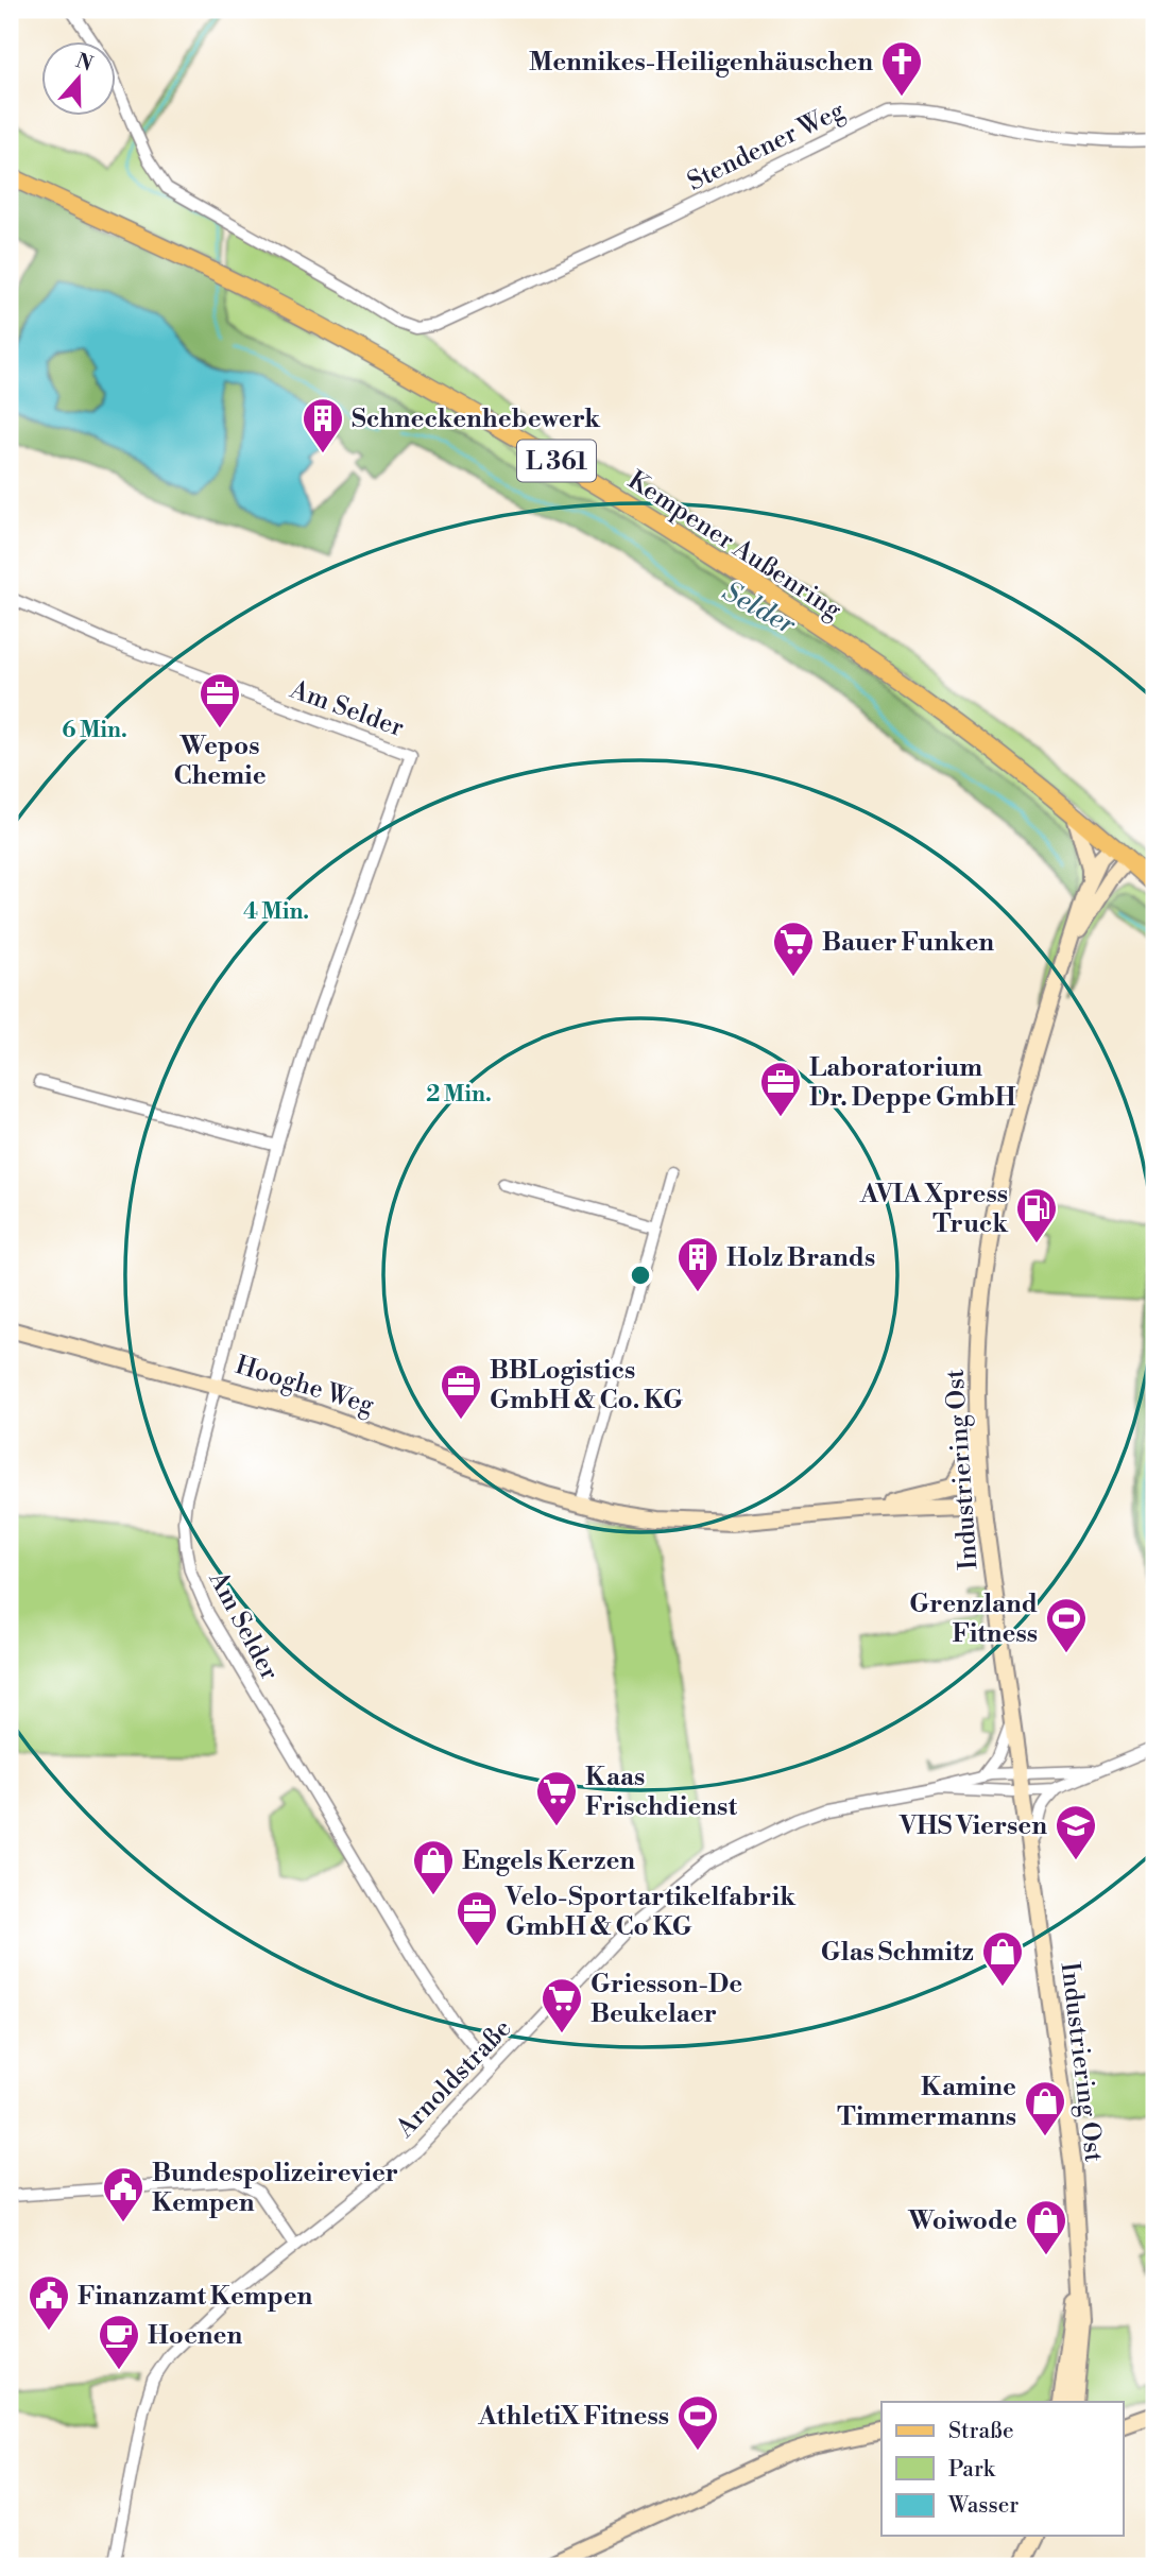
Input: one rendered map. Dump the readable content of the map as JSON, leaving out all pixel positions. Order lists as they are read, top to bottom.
{
  "streets": {
    "main road": ["L 361", "Kempener Außenring"],
    "street": [
      "Stendener Weg",
      "Am Selder",
      "Hooghe Weg",
      "Industriering Ost",
      "Arnoldstraße"
    ]
  },
  "crossings": [
    ["Kempener Außenring", "Industriering Ost"],
    ["Am Selder", "Hooghe Weg"],
    ["Am Selder", "Arnoldstraße"],
    ["Hooghe Weg", "Industriering Ost"],
    ["Industriering Ost", "Arnoldstraße"]
  ],
  "water": ["Selder"],
  "places": {
    "church": ["Mennikes-Heiligenhäuschen"],
    "building": ["Schneckenhebewerk", "Holz Brands"],
    "office": [
      "Wepos Chemie",
      "Laboratorium Dr. Deppe GmbH",
      "BBLogistics GmbH & Co. KG",
      "Velo-Sportartikelfabrik GmbH & Co KG"
    ],
    "supermarket": ["Bauer Funken", "Kaas Frischdienst", "Griesson-De Beukelaer"],
    "fuel station": ["AVIA Xpress Truck"],
    "sports": ["Grenzland Fitness", "AthletiX Fitness"],
    "school or university": ["VHS Viersen"],
    "shop": [
      "Engels Kerzen",
      "Glas Schmitz",
      "Kamine Timmermanns",
      "Woiwode"
    ],
    "public building": ["Bundespolizeirevier Kempen", "Finanzamt Kempen"],
    "cafe": ["Hoenen"]
  },
  "legend": ["Straße", "Park", "Wasser"],
  "north": "top",
  "rings": ["6 Min.", "4 Min.", "2 Min."]
}
